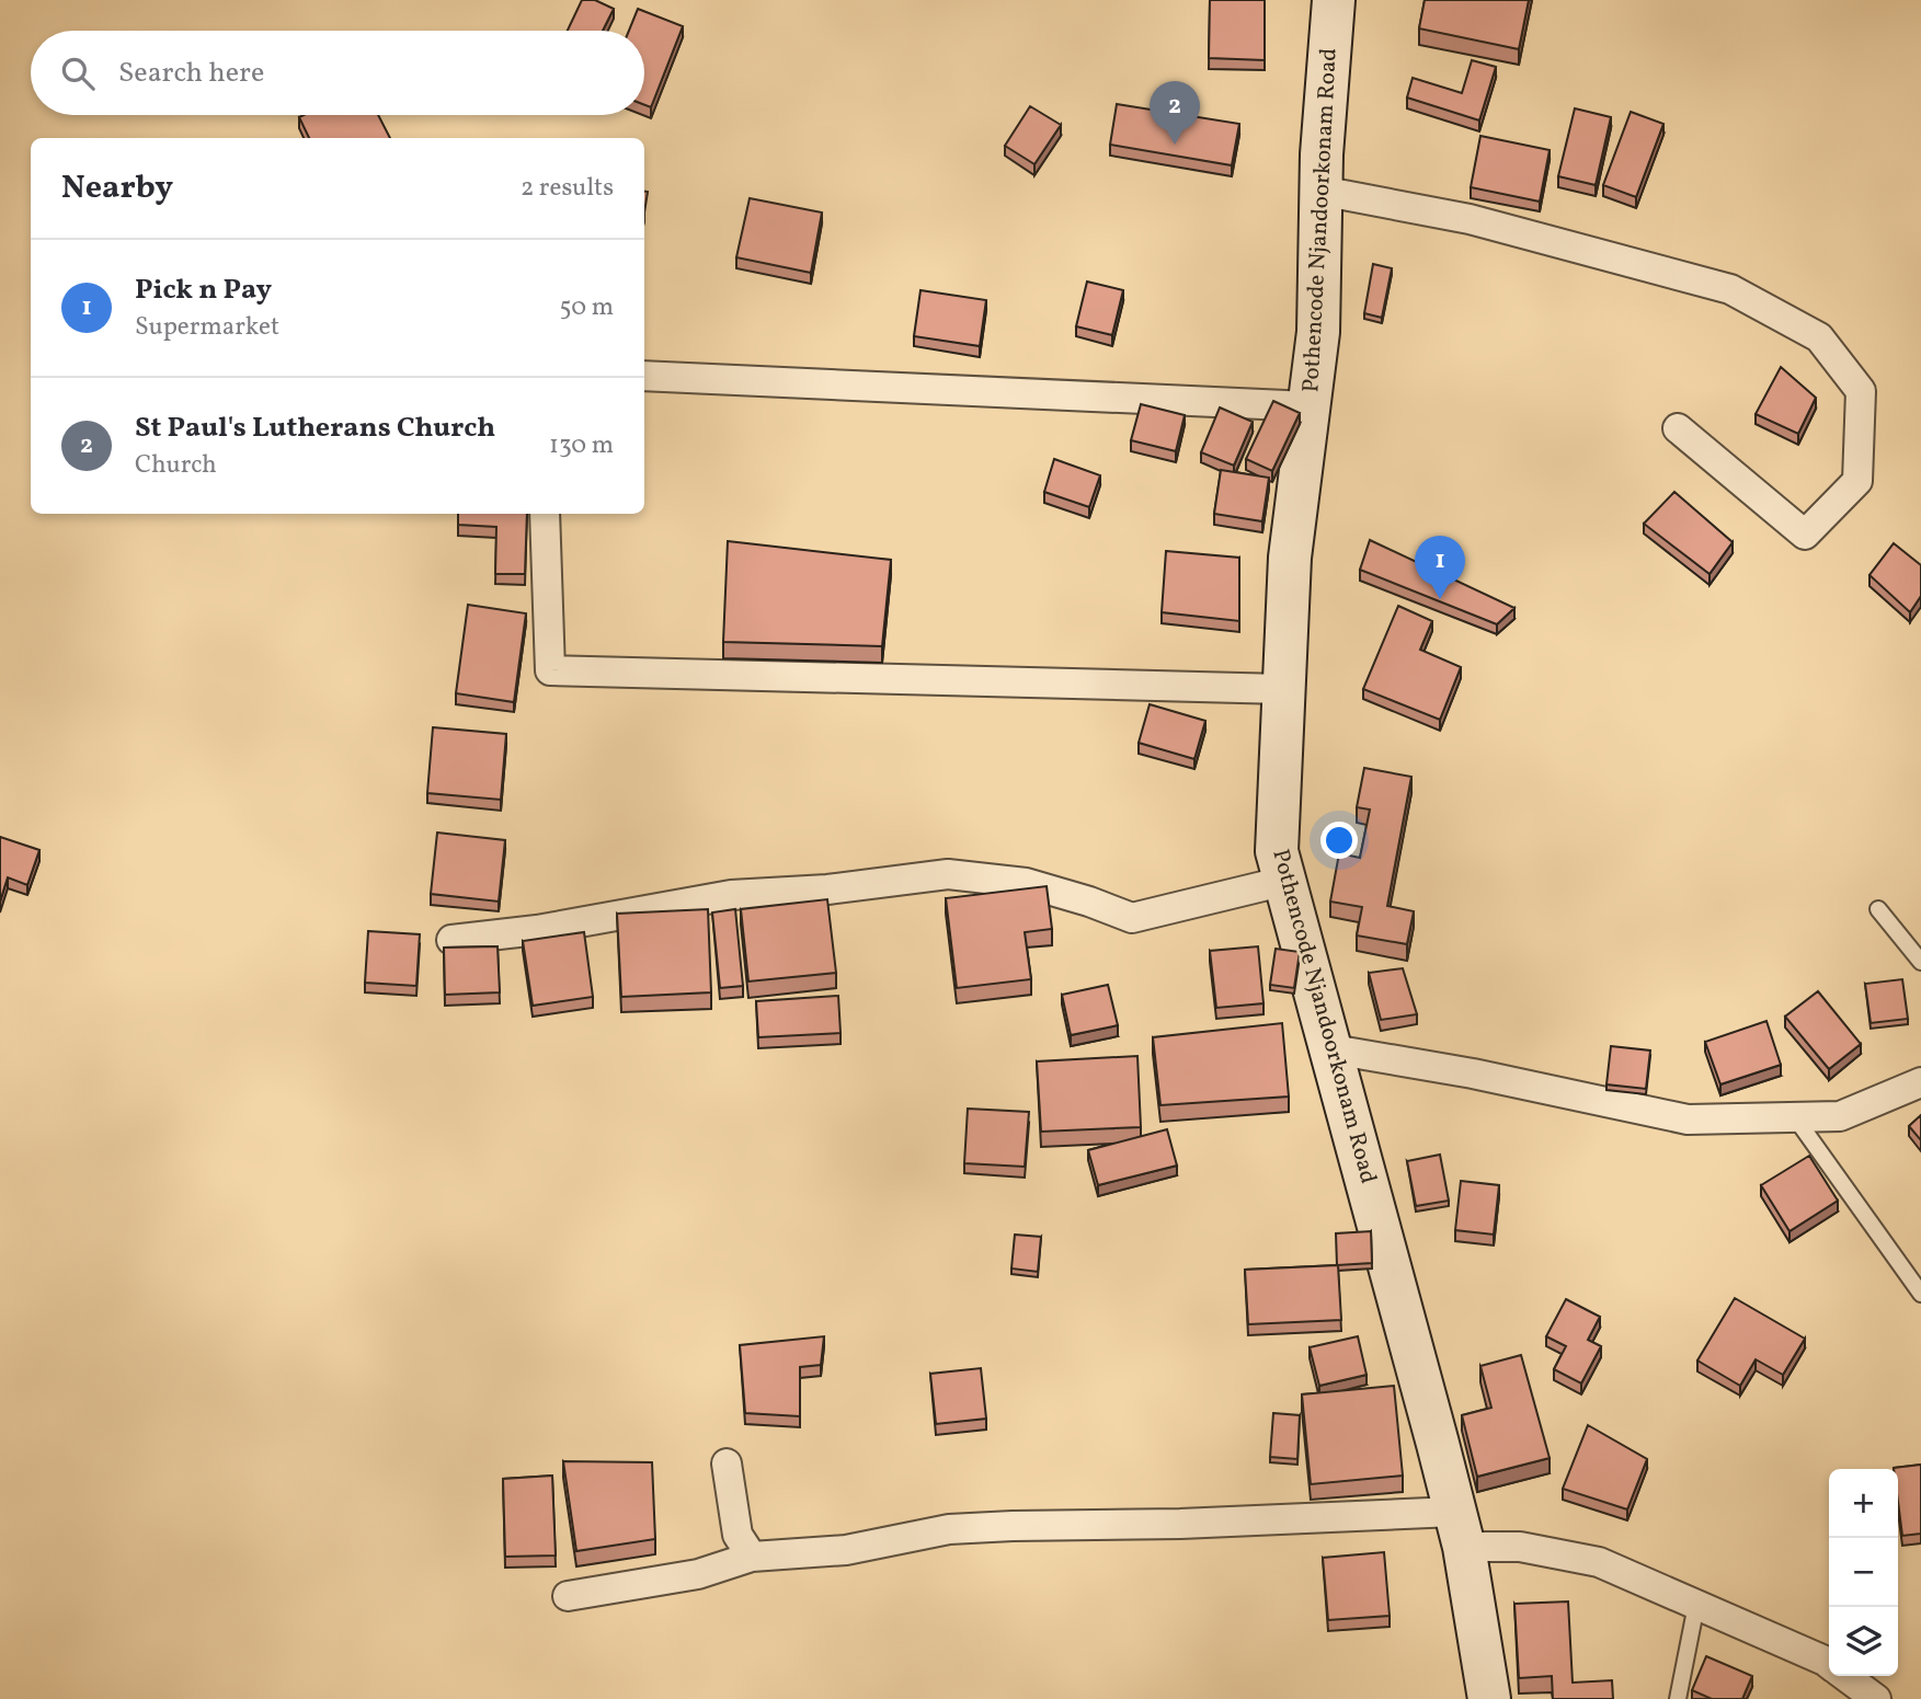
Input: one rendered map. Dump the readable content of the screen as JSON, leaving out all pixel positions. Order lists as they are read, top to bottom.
{
  "streets": {
    "main road": ["Pothencode Njandoorkonam Road"]
  },
  "page": {
    "search": "Search here",
    "pins": ["2", "1"],
    "heading": ["Nearby", "2 results"],
    "list": [
      {
        "mark": "1",
        "name": "Pick n Pay",
        "note": "Supermarket",
        "value": "50 m"
      },
      {
        "mark": "2",
        "name": "St Paul's Lutherans Church",
        "note": "Church",
        "value": "130 m"
      }
    ],
    "map_buttons": ["+", "−"]
  }
}
